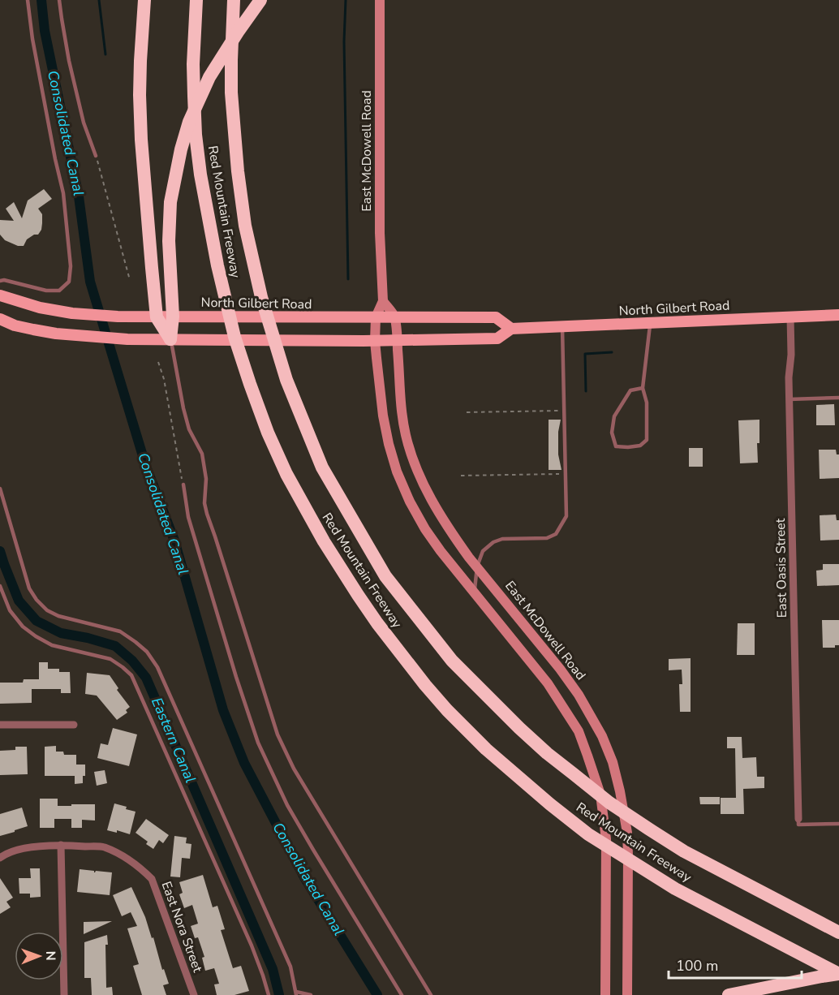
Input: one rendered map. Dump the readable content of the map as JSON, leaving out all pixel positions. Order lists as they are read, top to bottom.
{
  "streets": {
    "highway": ["Red Mountain Freeway"],
    "main road": ["East McDowell Road", "North Gilbert Road"],
    "street": ["East Oasis Street", "East Nora Street"]
  },
  "crossings": [
    ["East McDowell Road", "North Gilbert Road"],
    ["North Gilbert Road", "East Oasis Street"]
  ],
  "water": ["Consolidated Canal", "Eastern Canal"],
  "scale_bar": "100 m",
  "north": "right"
}
